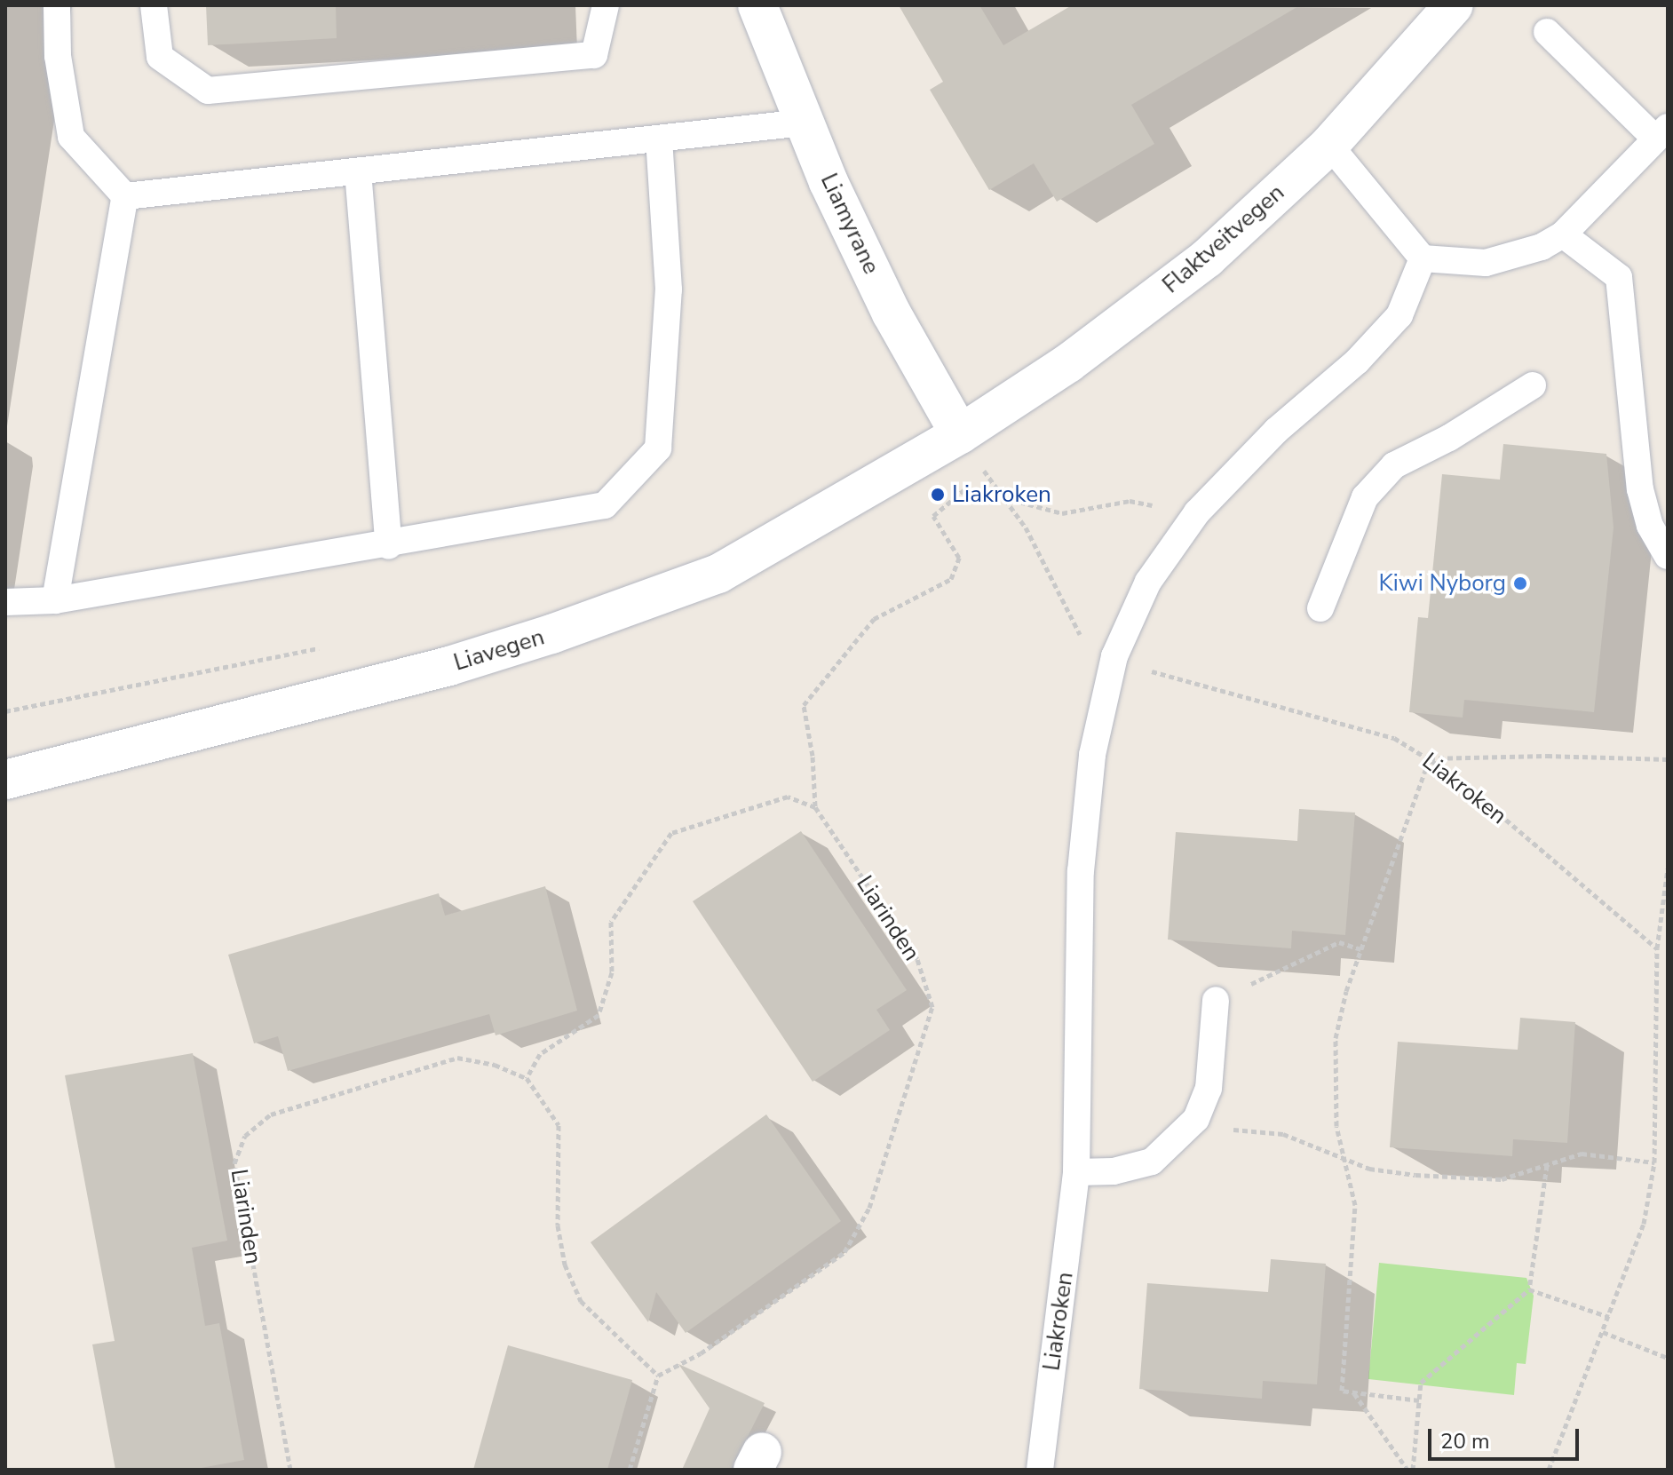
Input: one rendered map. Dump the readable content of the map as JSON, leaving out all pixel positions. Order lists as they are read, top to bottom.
{
  "streets": {
    "main road": ["Liamyrane", "Flaktveitvegen", "Liavegen"],
    "lane": ["Liakroken"],
    "path": ["Liarinden"]
  },
  "crossings": [
    ["Liamyrane", "Flaktveitvegen"],
    ["Liamyrane", "Liavegen"],
    ["Flaktveitvegen", "Liavegen"]
  ],
  "places": ["Liakroken", "Kiwi Nyborg"],
  "scale_bar": "20 m"
}
